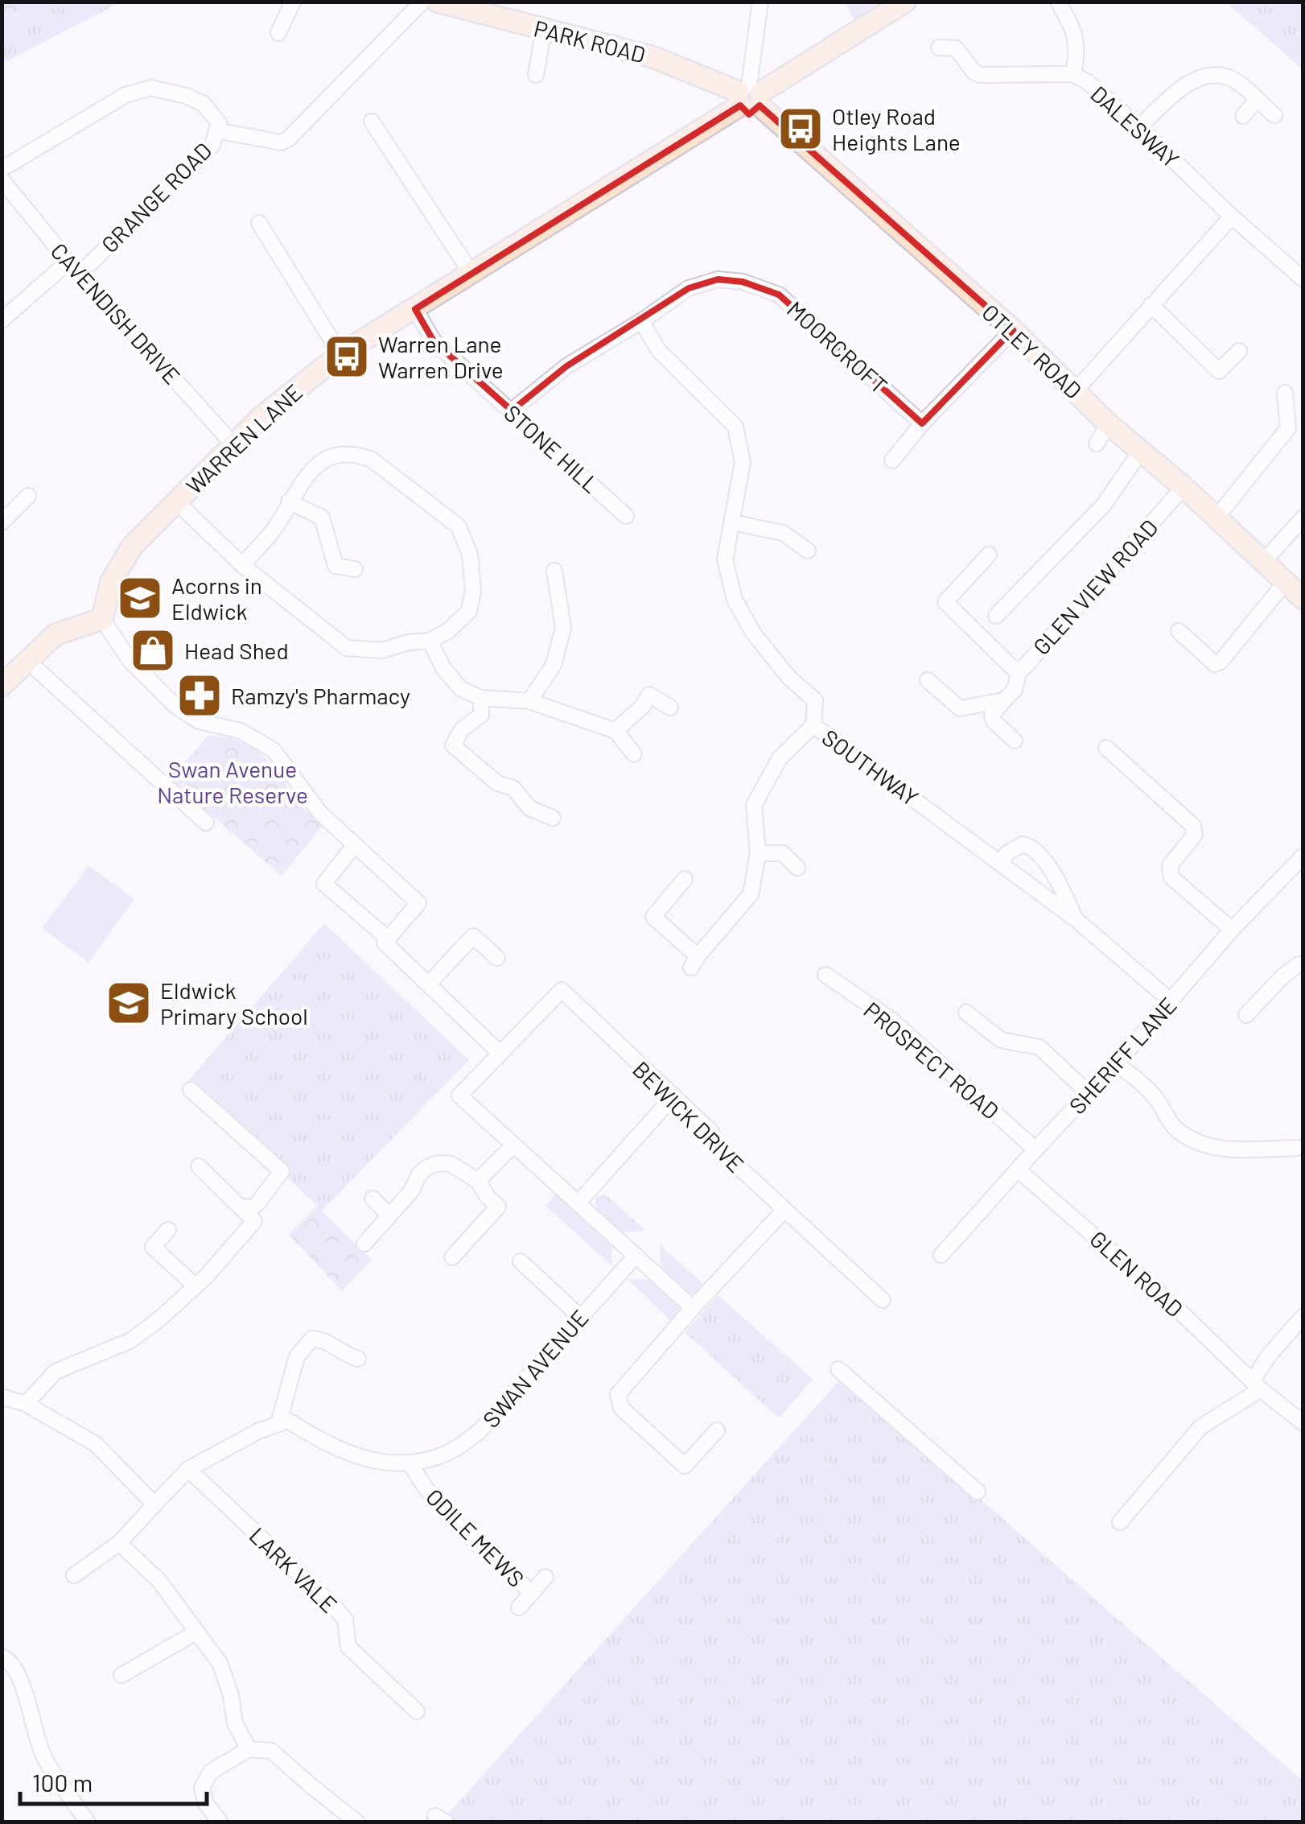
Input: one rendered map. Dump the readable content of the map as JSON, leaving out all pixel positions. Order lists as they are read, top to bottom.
{
  "streets": {
    "street": [
      "PARK ROAD",
      "DALESWAY",
      "GRANGE ROAD",
      "CAVENDISH DRIVE",
      "MOORCROFT",
      "OTLEY ROAD",
      "WARREN LANE",
      "STONE HILL",
      "GLEN VIEW ROAD",
      "SOUTHWAY",
      "SHERIFF LANE",
      "PROSPECT ROAD",
      "BEWICK DRIVE",
      "GLEN ROAD",
      "SWAN AVENUE",
      "ODILE MEWS",
      "LARK VALE"
    ]
  },
  "crossings": [
    ["PARK ROAD", "OTLEY ROAD"],
    ["PARK ROAD", "WARREN LANE"],
    ["GRANGE ROAD", "CAVENDISH DRIVE"],
    ["CAVENDISH DRIVE", "WARREN LANE"],
    ["MOORCROFT", "STONE HILL"],
    ["MOORCROFT", "SOUTHWAY"],
    ["OTLEY ROAD", "WARREN LANE"],
    ["OTLEY ROAD", "GLEN VIEW ROAD"],
    ["WARREN LANE", "STONE HILL"],
    ["SOUTHWAY", "SHERIFF LANE"],
    ["SHERIFF LANE", "PROSPECT ROAD"],
    ["SHERIFF LANE", "GLEN ROAD"],
    ["SWAN AVENUE", "ODILE MEWS"]
  ],
  "parks": ["Swan Avenue Nature Reserve"],
  "places": {
    "bus stop": ["Otley Road Heights Lane", "Warren Lane Warren Drive"],
    "school or university": ["Acorns in Eldwick", "Eldwick Primary School"],
    "shop": ["Head Shed"],
    "pharmacy": ["Ramzy's Pharmacy"]
  },
  "scale_bar": "100 m"
}
